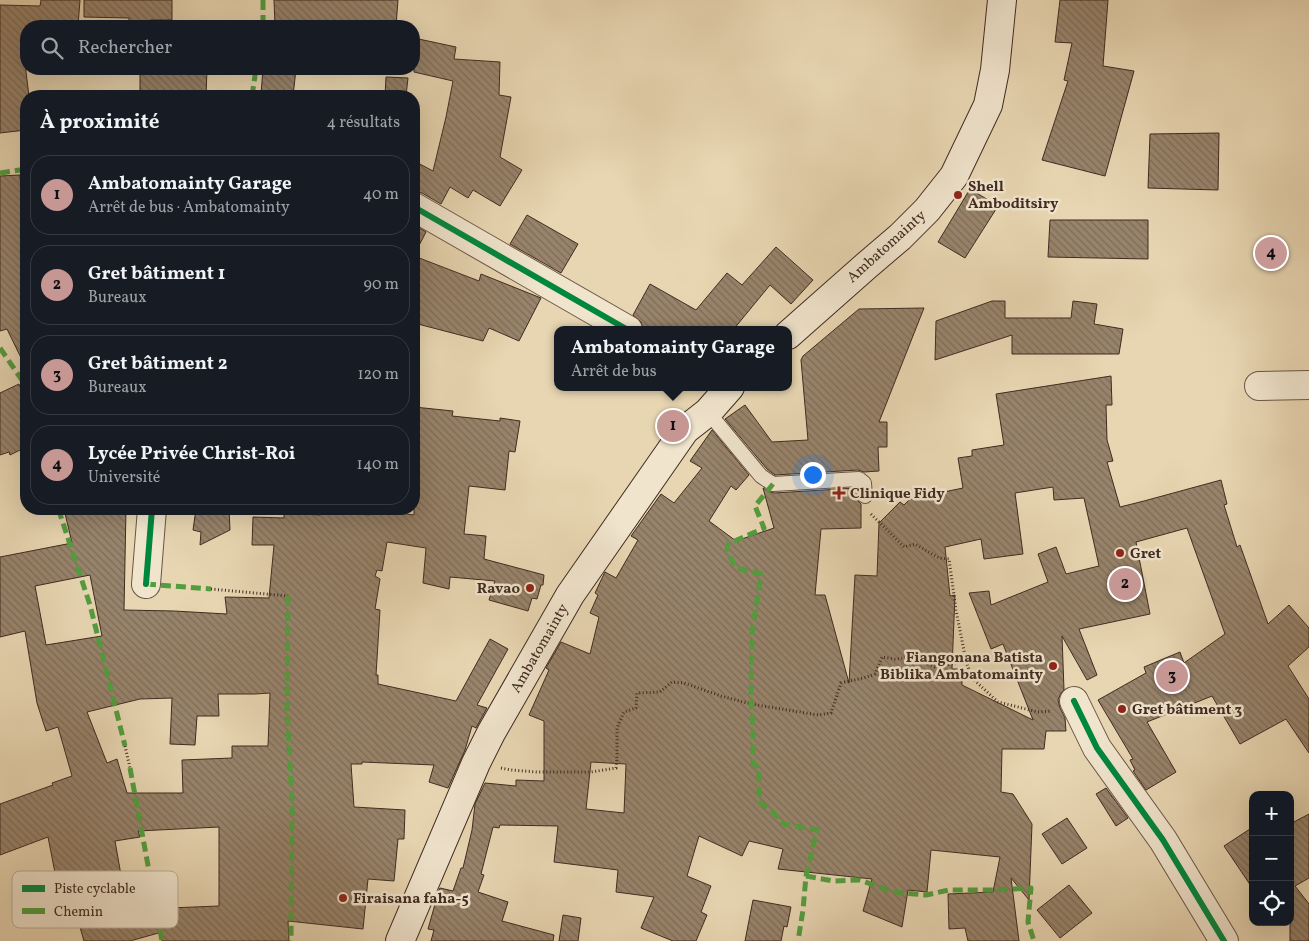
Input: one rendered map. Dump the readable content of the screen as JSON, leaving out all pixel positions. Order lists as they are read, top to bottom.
{
  "streets": {
    "main road": ["Ambatomainty"]
  },
  "places": {
    "other": [
      "Shell Amboditsiry",
      "Gret",
      "Ravao",
      "Fiangonana Batista Biblika Ambatomainty",
      "Gret bâtiment 3",
      "Firaisana faha-5"
    ],
    "health": ["Clinique Fidy"]
  },
  "legend": ["Piste cyclable", "Chemin"],
  "page": {
    "search": "Rechercher",
    "heading": ["À proximité", "4 résultats"],
    "list": [
      {
        "mark": "1",
        "name": "Ambatomainty Garage",
        "note": "Arrêt de bus · Ambatomainty",
        "value": "40 m"
      },
      {
        "mark": "2",
        "name": "Gret bâtiment 1",
        "note": "Bureaux",
        "value": "90 m"
      },
      {
        "mark": "3",
        "name": "Gret bâtiment 2",
        "note": "Bureaux",
        "value": "120 m"
      },
      {
        "mark": "4",
        "name": "Lycée Privée Christ-Roi",
        "note": "Université",
        "value": "140 m"
      }
    ],
    "pins": [
      "4",
      "1",
      "2",
      "3"
    ],
    "popup": ["Ambatomainty Garage", "Arrêt de bus"],
    "map_buttons": ["+", "−"]
  }
}
